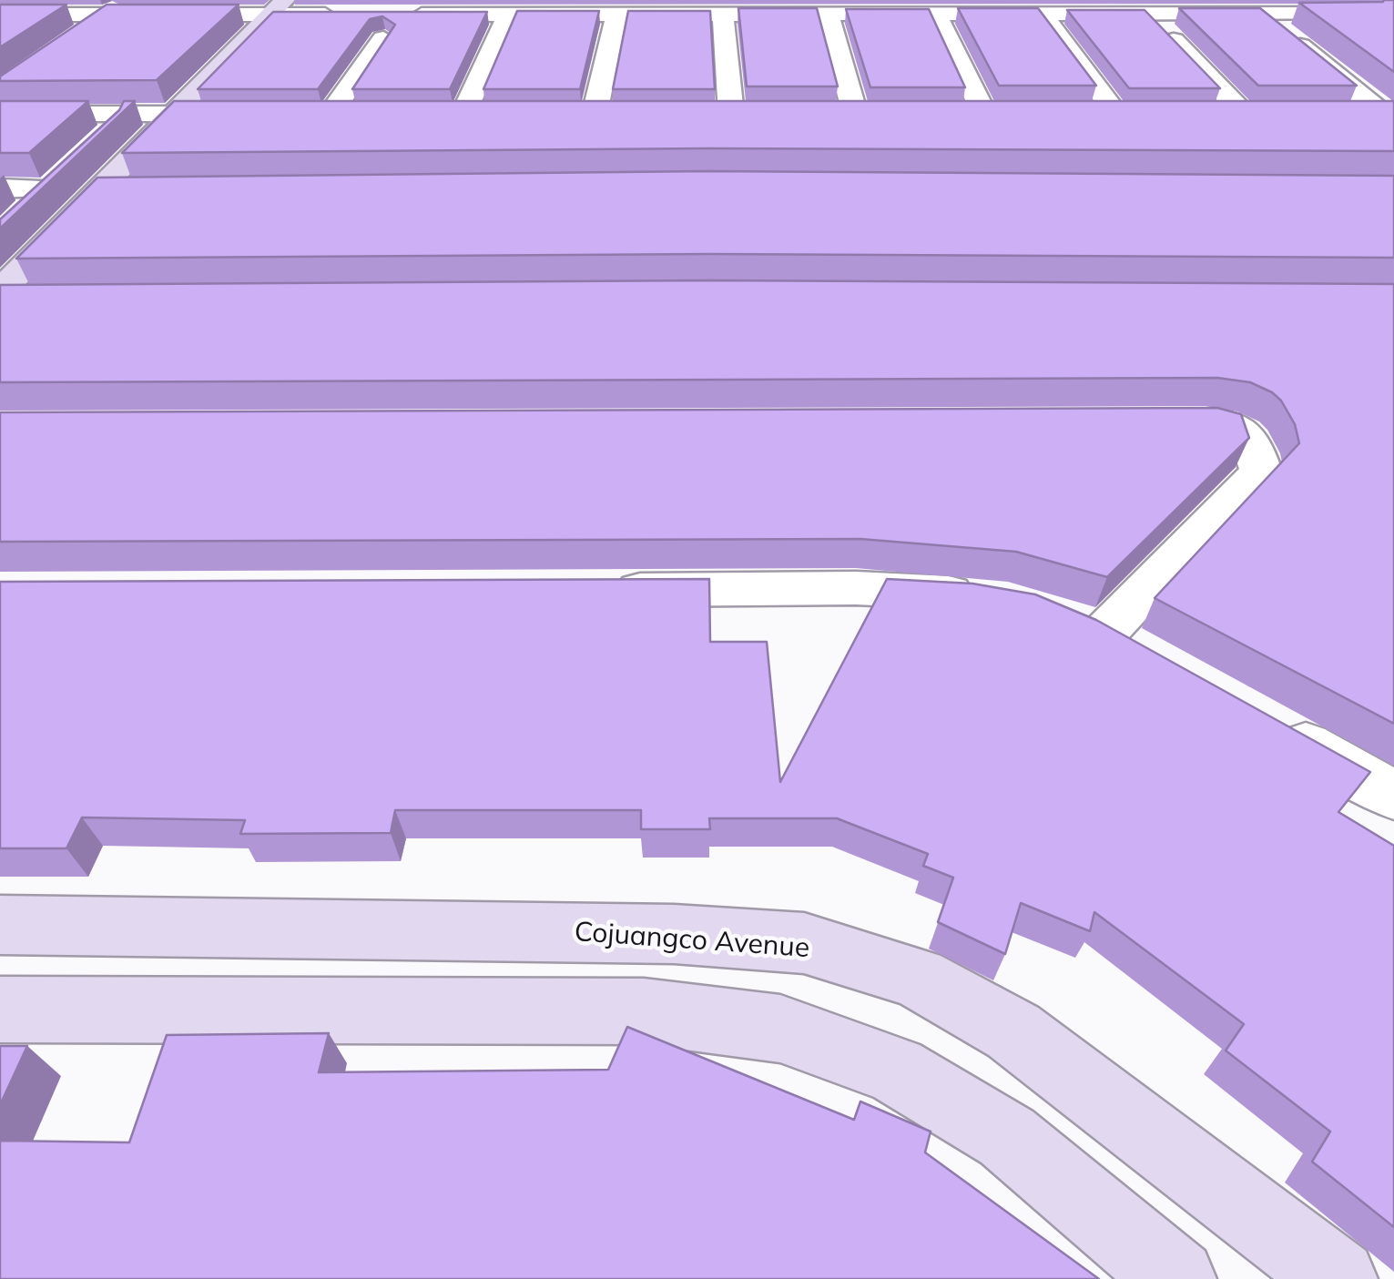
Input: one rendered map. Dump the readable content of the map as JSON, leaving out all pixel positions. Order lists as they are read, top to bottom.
{
  "streets": {
    "street": ["Cojuangco Avenue"]
  }
}
